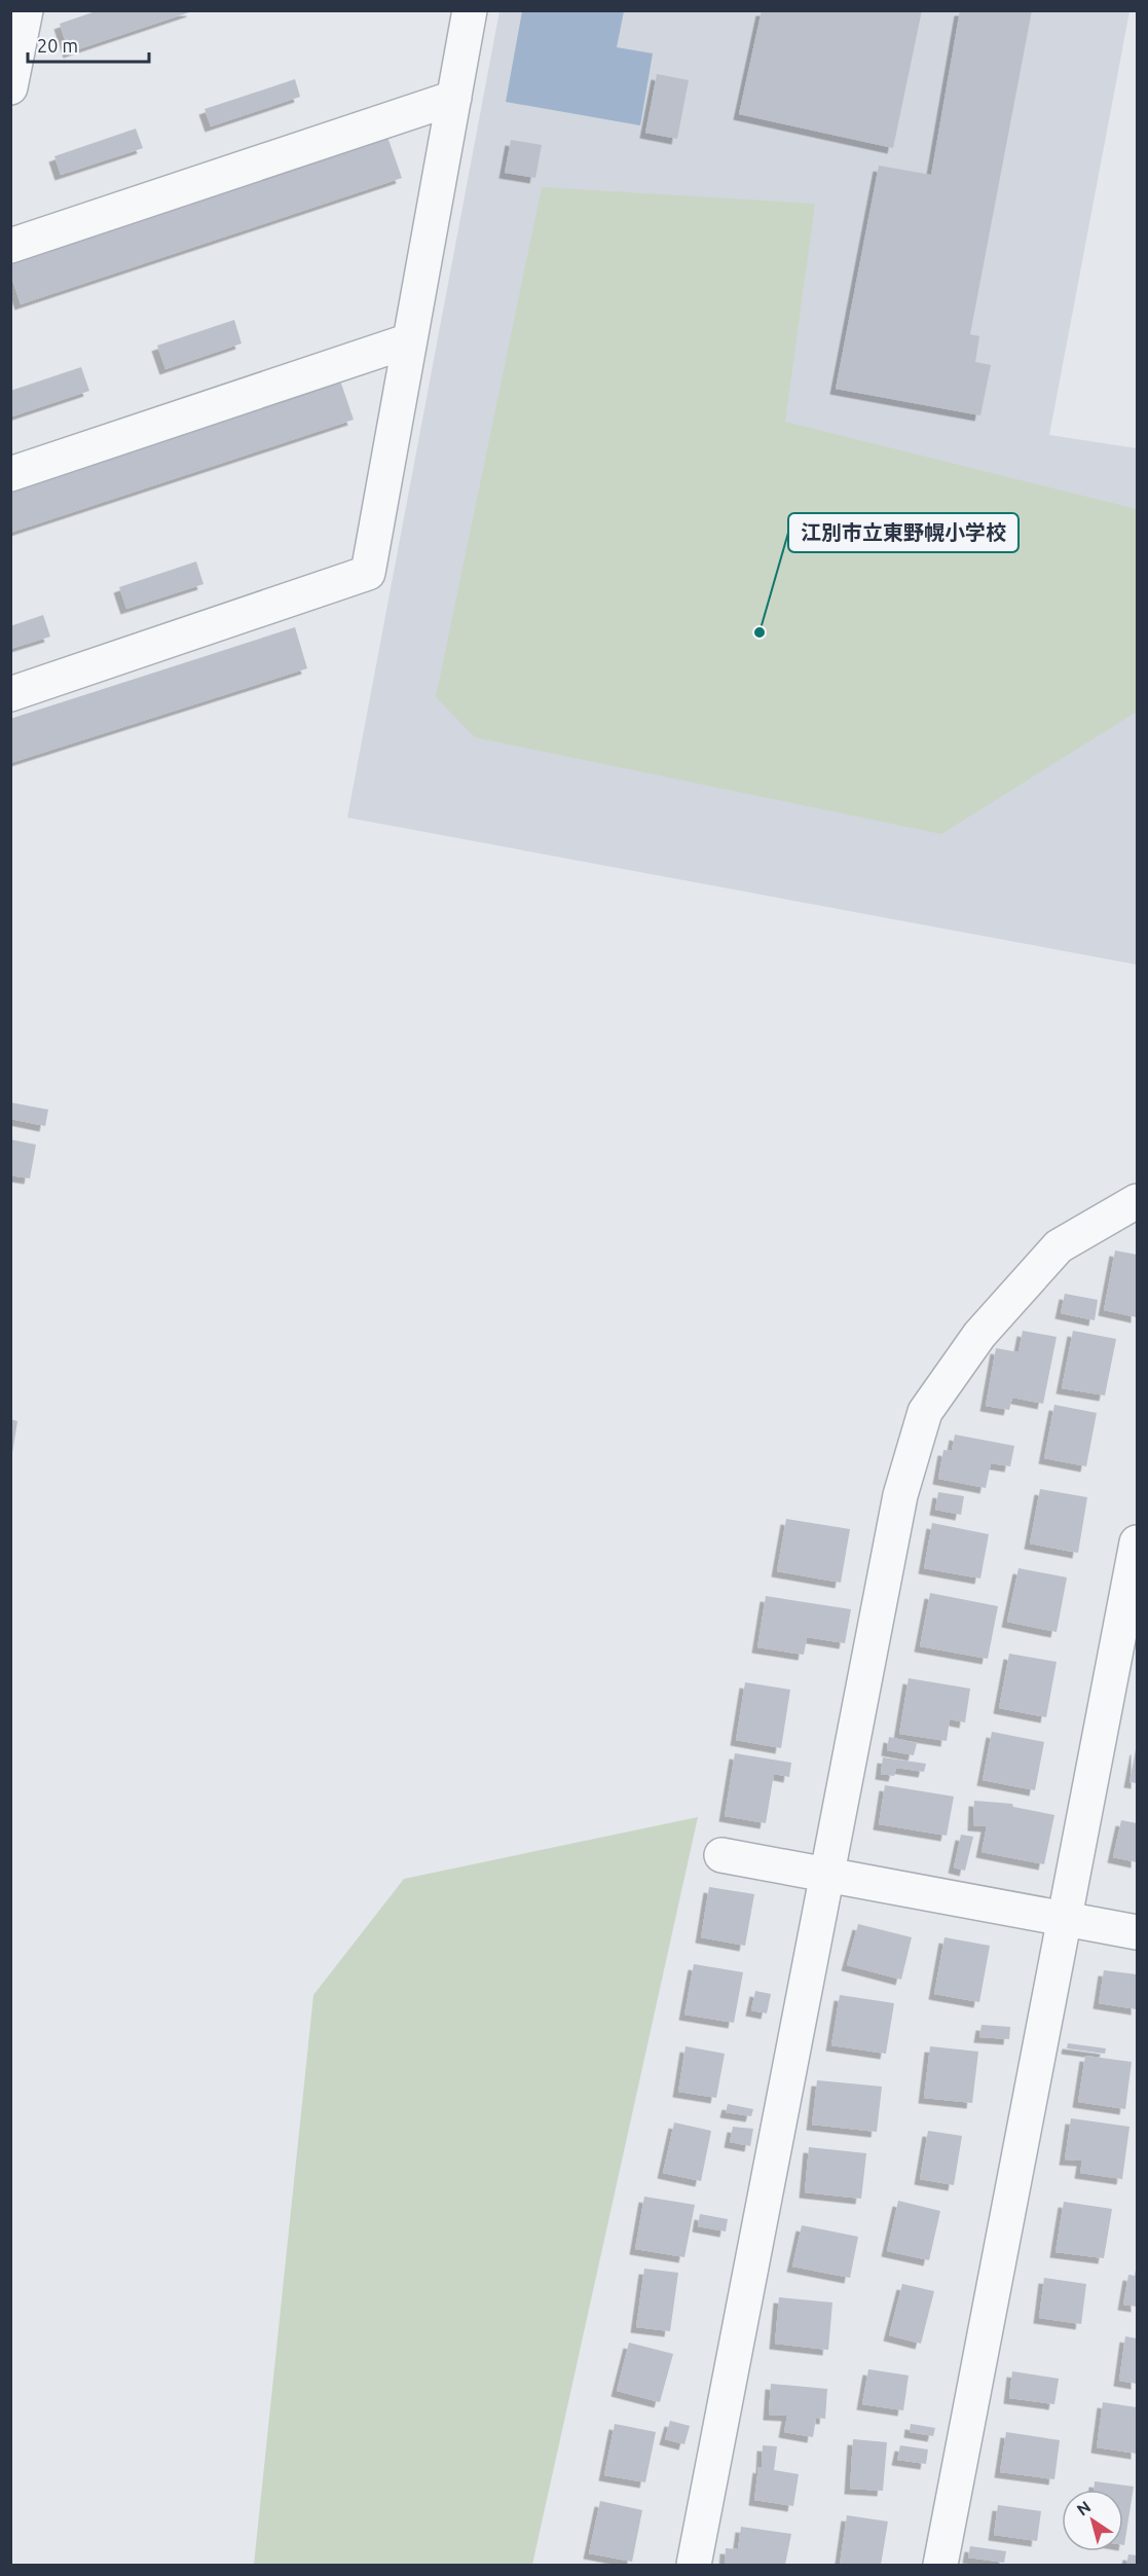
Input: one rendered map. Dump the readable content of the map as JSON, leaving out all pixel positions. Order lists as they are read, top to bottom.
{
  "places": ["江別市立東野幌小学校"],
  "scale_bar": "20 m",
  "north": "top left"
}
